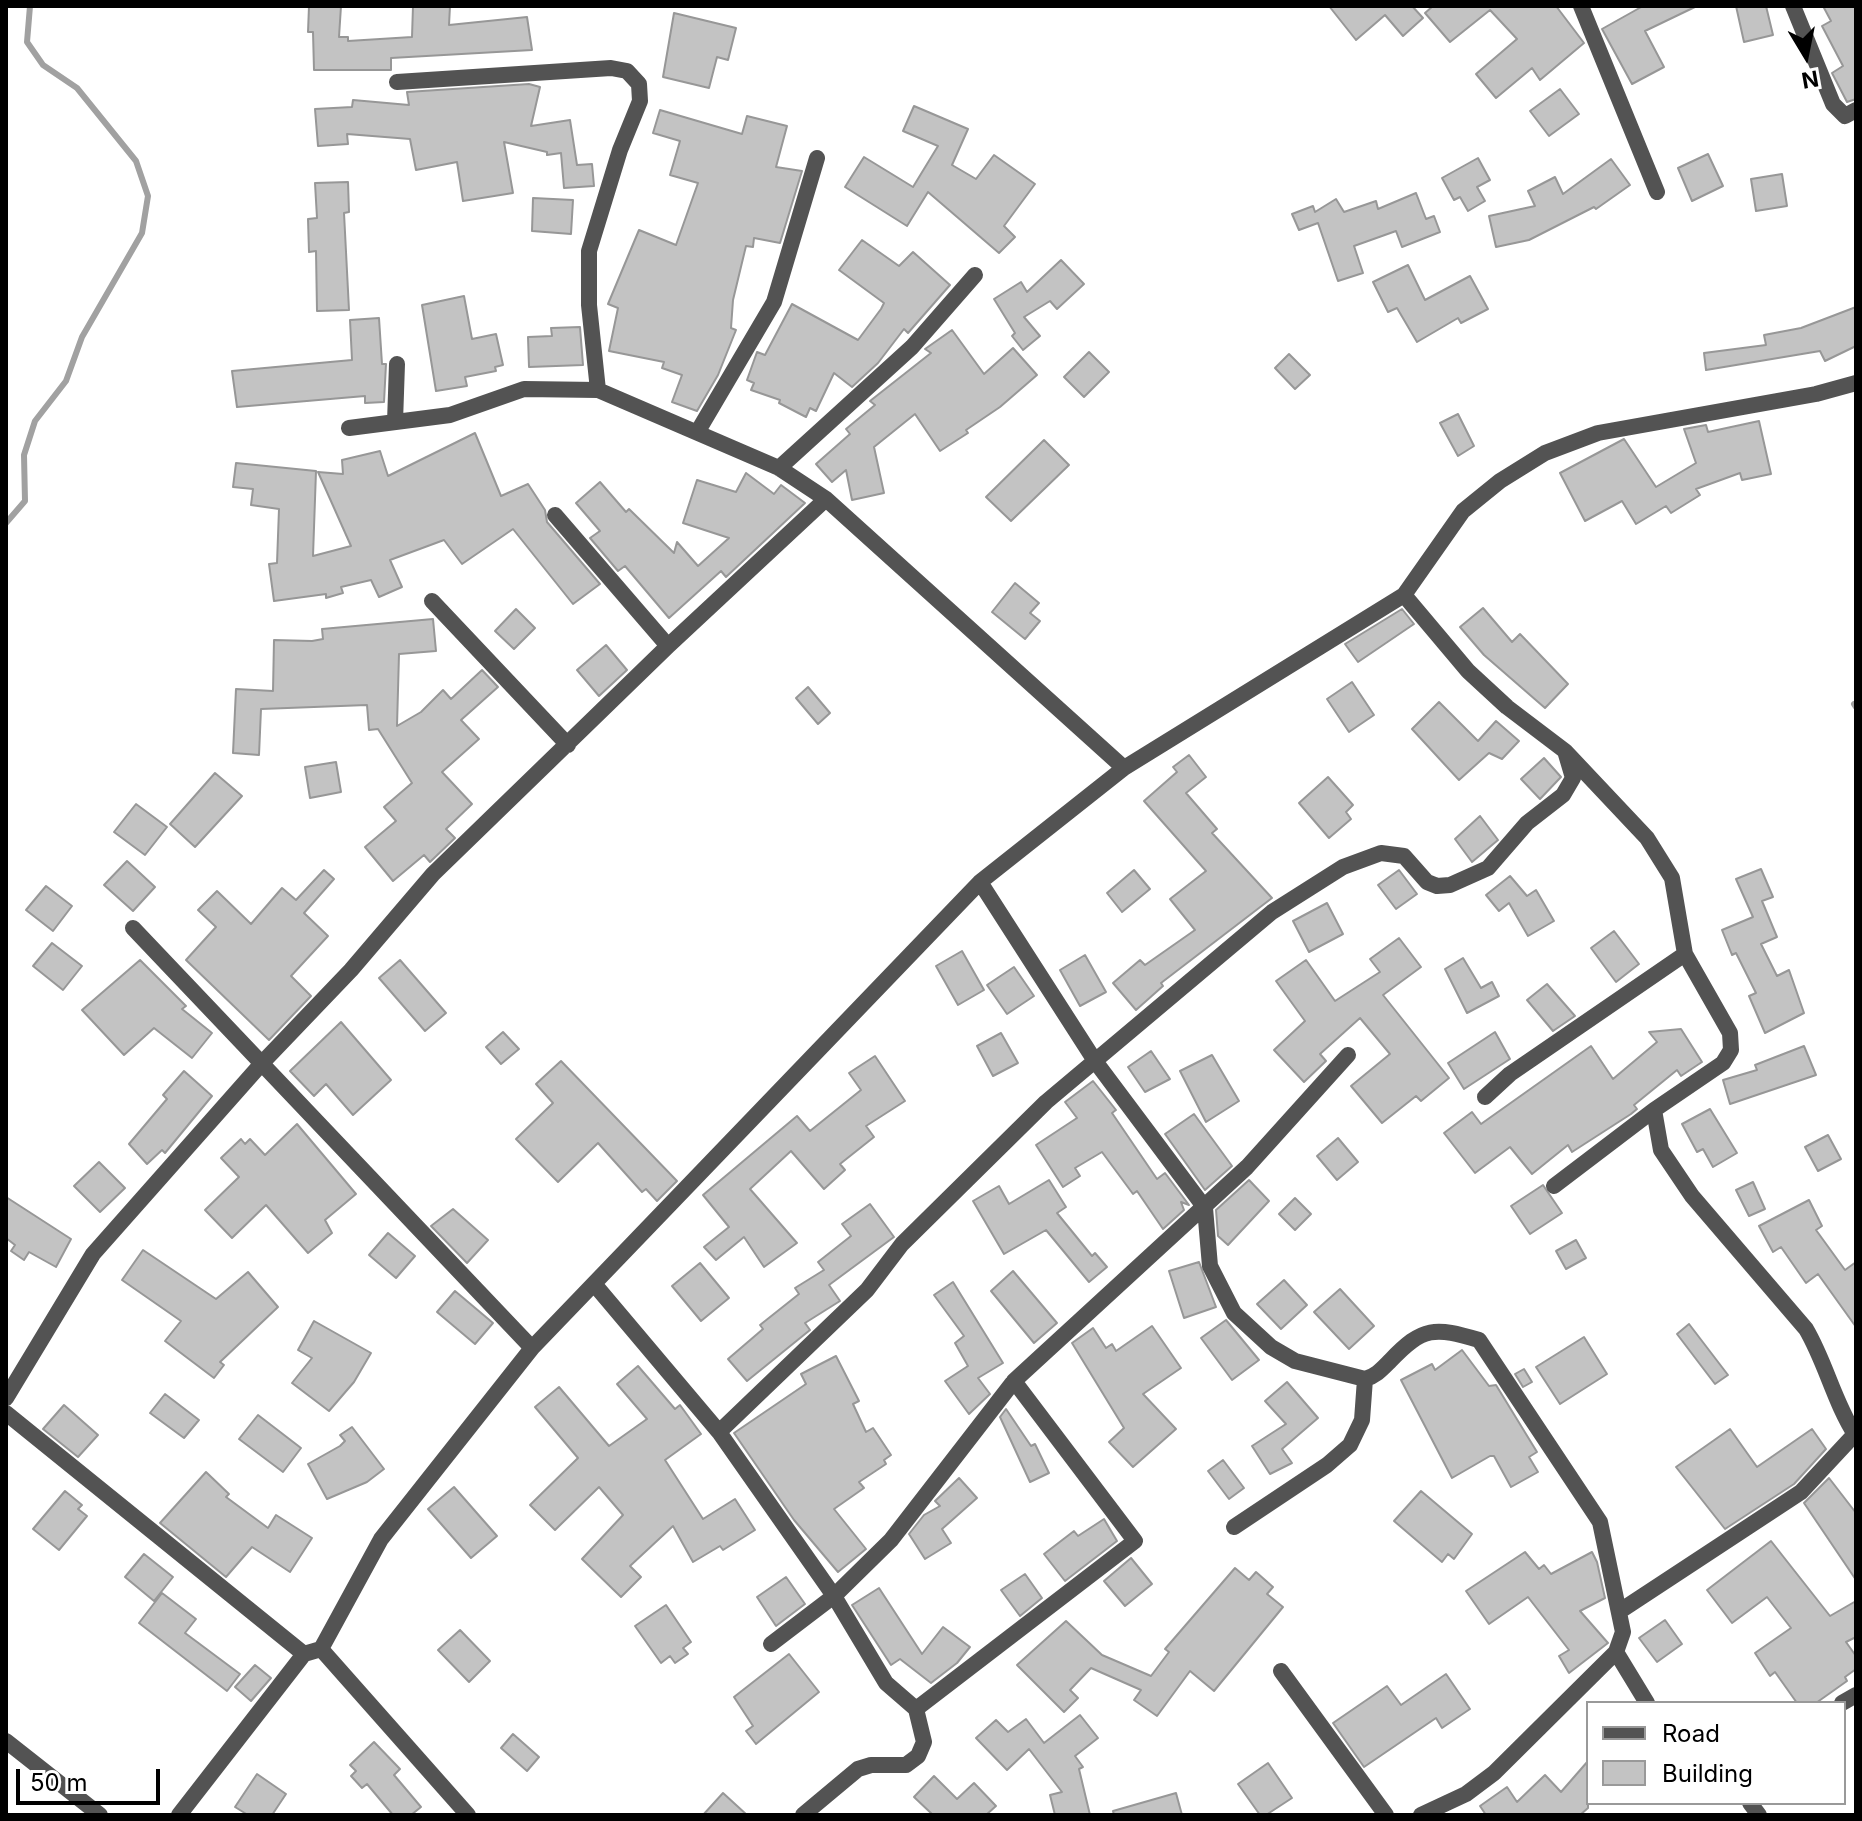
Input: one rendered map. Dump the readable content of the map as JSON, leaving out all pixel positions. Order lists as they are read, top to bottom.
{
  "legend": ["Road", "Building"],
  "scale_bar": "50 m",
  "north": "bottom"
}
